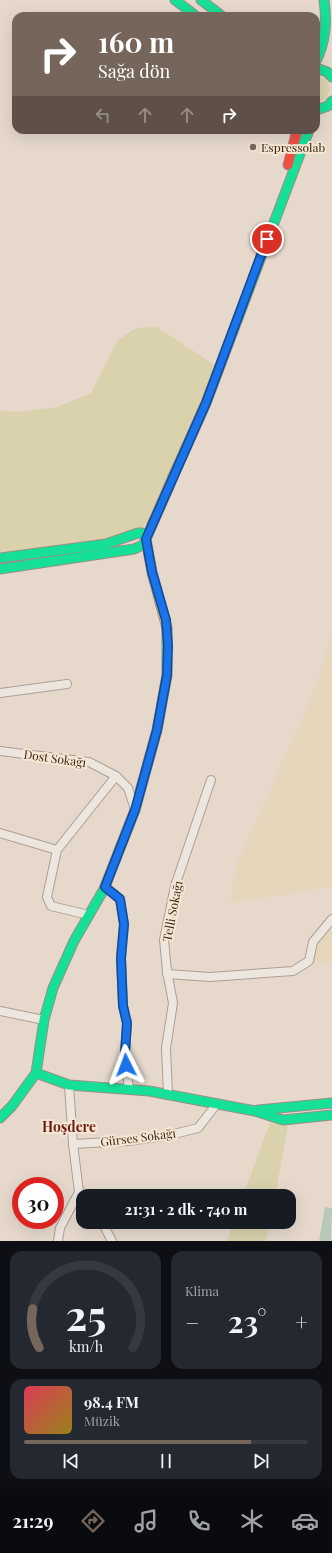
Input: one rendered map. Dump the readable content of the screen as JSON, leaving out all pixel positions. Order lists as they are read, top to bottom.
{
  "streets": {
    "street": ["Dost Sokağı", "Telli Sokağı", "Gürses Sokağı"]
  },
  "districts": ["Hoşdere"],
  "places": ["Espressolab"],
  "page": {
    "turn": ["160 m", "Sağa dön"],
    "limit": "30",
    "trip": "21:31 · 2 dk · 740 m",
    "tile": "Klima",
    "heat": ["−", "23°", "+"],
    "song": ["98.4 FM", "Müzik"],
    "tabs": "21:29",
    "gauge": ["25", "km/h"]
  }
}
